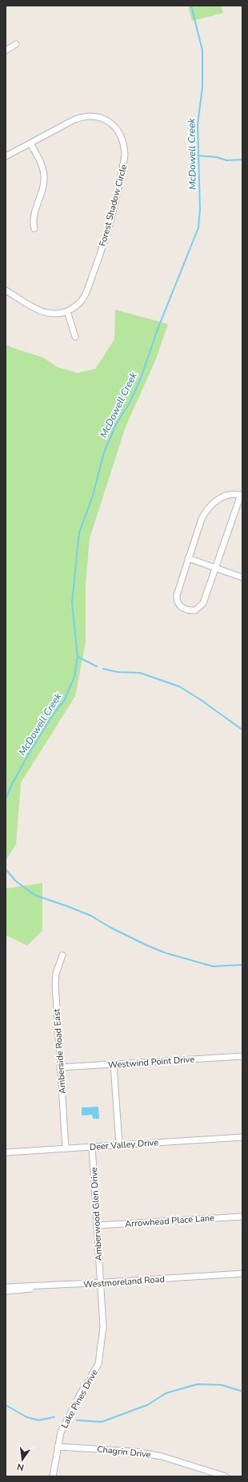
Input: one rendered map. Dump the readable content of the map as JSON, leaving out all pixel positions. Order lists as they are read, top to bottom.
{
  "streets": {
    "street": [
      "Forest Shadow Circle",
      "Amberside Road East",
      "Westwind Point Drive",
      "Deer Valley Drive",
      "Amberwood Glen Drive",
      "Arrowhead Place Lane",
      "Westmoreland Road",
      "Lake Pines Drive",
      "Chagrin Drive"
    ]
  },
  "crossings": [
    ["Amberside Road East", "Westwind Point Drive"],
    ["Amberside Road East", "Deer Valley Drive"],
    ["Deer Valley Drive", "Amberwood Glen Drive"],
    ["Amberwood Glen Drive", "Arrowhead Place Lane"],
    ["Amberwood Glen Drive", "Westmoreland Road"],
    ["Amberwood Glen Drive", "Lake Pines Drive"],
    ["Westmoreland Road", "Lake Pines Drive"],
    ["Lake Pines Drive", "Chagrin Drive"]
  ],
  "water": ["McDowell Creek"],
  "north": "bottom"
}
